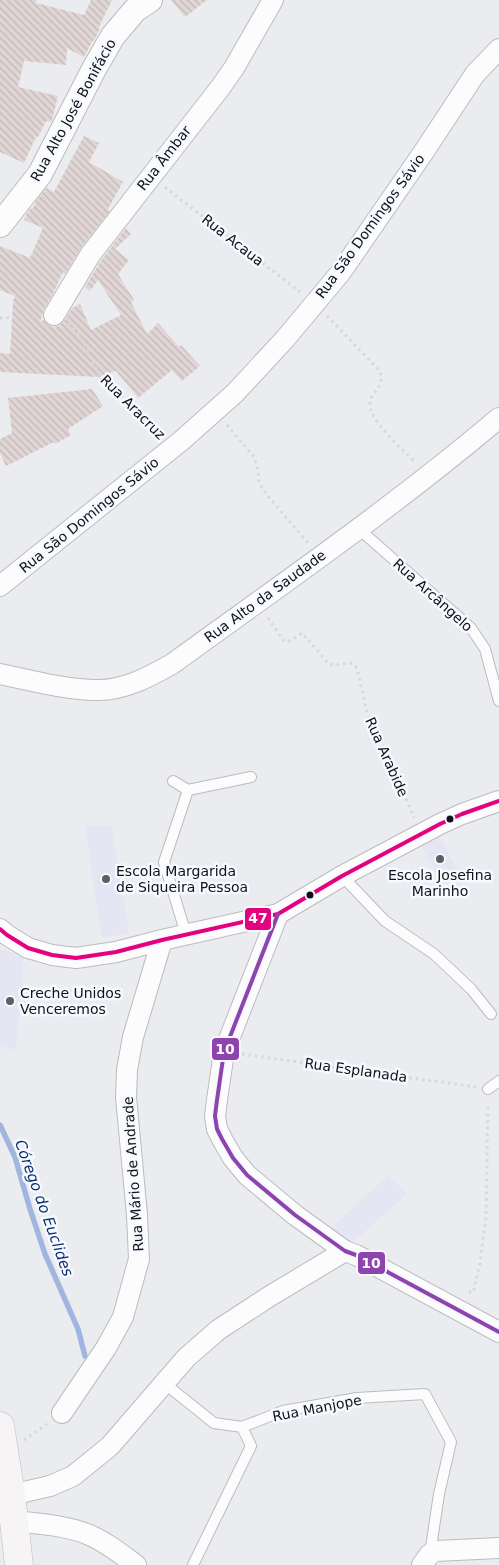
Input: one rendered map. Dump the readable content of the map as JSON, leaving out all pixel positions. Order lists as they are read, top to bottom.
{
  "streets": {
    "street": [
      "Rua Alto José Bonifácio",
      "Rua Âmbar",
      "Rua São Domingos Sávio",
      "Rua Alto da Saudade",
      "Rua Mário de Andrade"
    ],
    "lane": ["Rua Arcângelo", "Rua Manjope"],
    "path": [
      "Rua Acaua",
      "Rua Aracruz",
      "Rua Arabide",
      "Rua Esplanada"
    ]
  },
  "crossings": [
    ["Rua Âmbar", "Rua Acaua"],
    ["Rua Âmbar", "Rua Aracruz"],
    ["Rua São Domingos Sávio", "Rua Acaua"],
    ["Rua São Domingos Sávio", "Rua Aracruz"],
    ["Rua Acaua", "Rua Alto da Saudade"],
    ["Rua Arcângelo", "Rua Alto da Saudade"],
    ["Rua Alto da Saudade", "Rua Arabide"]
  ],
  "water": ["Córego do Euclides"],
  "places": ["Escola Josefina Marinho", "Escola Margarida de Siqueira Pessoa", "Creche Unidos Venceremos"],
  "lines": ["transit line 47", "transit line 10"]
}
